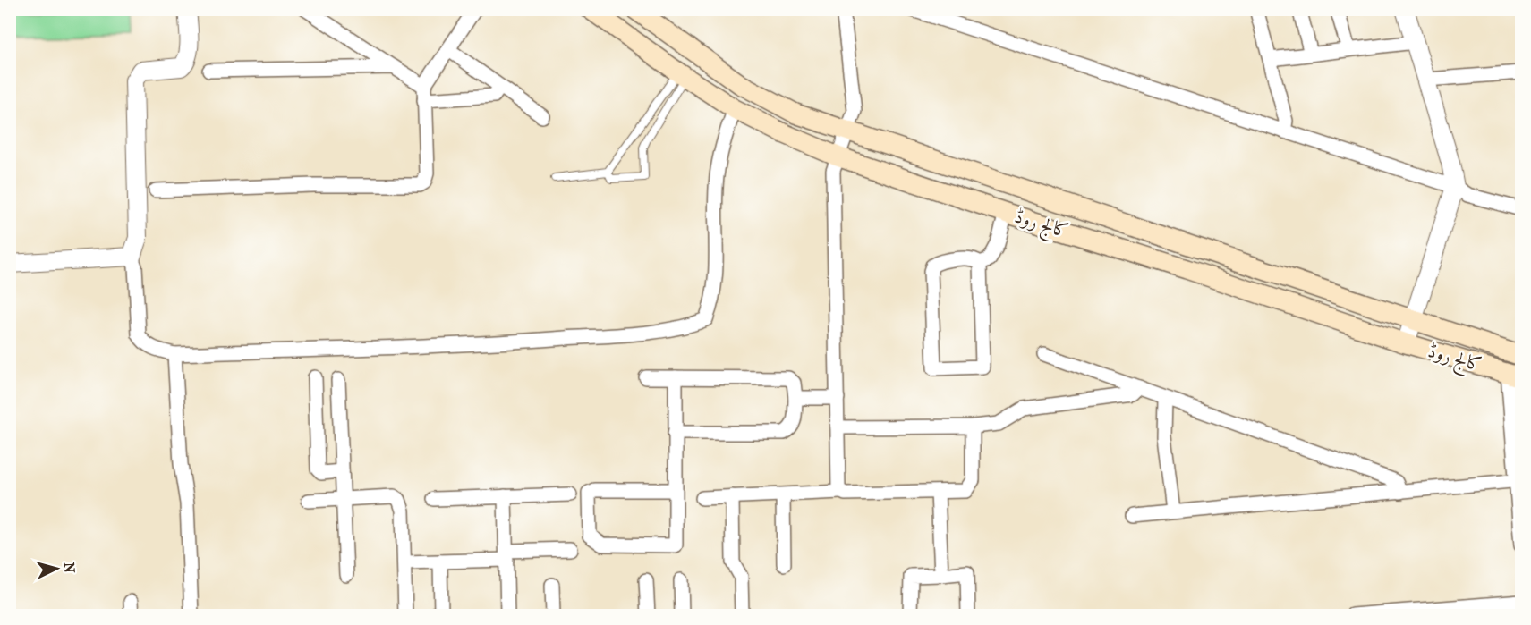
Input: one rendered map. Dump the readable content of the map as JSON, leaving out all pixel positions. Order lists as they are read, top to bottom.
{
  "streets": {
    "main road": ["کالج روڈ"]
  },
  "north": "right"
}
